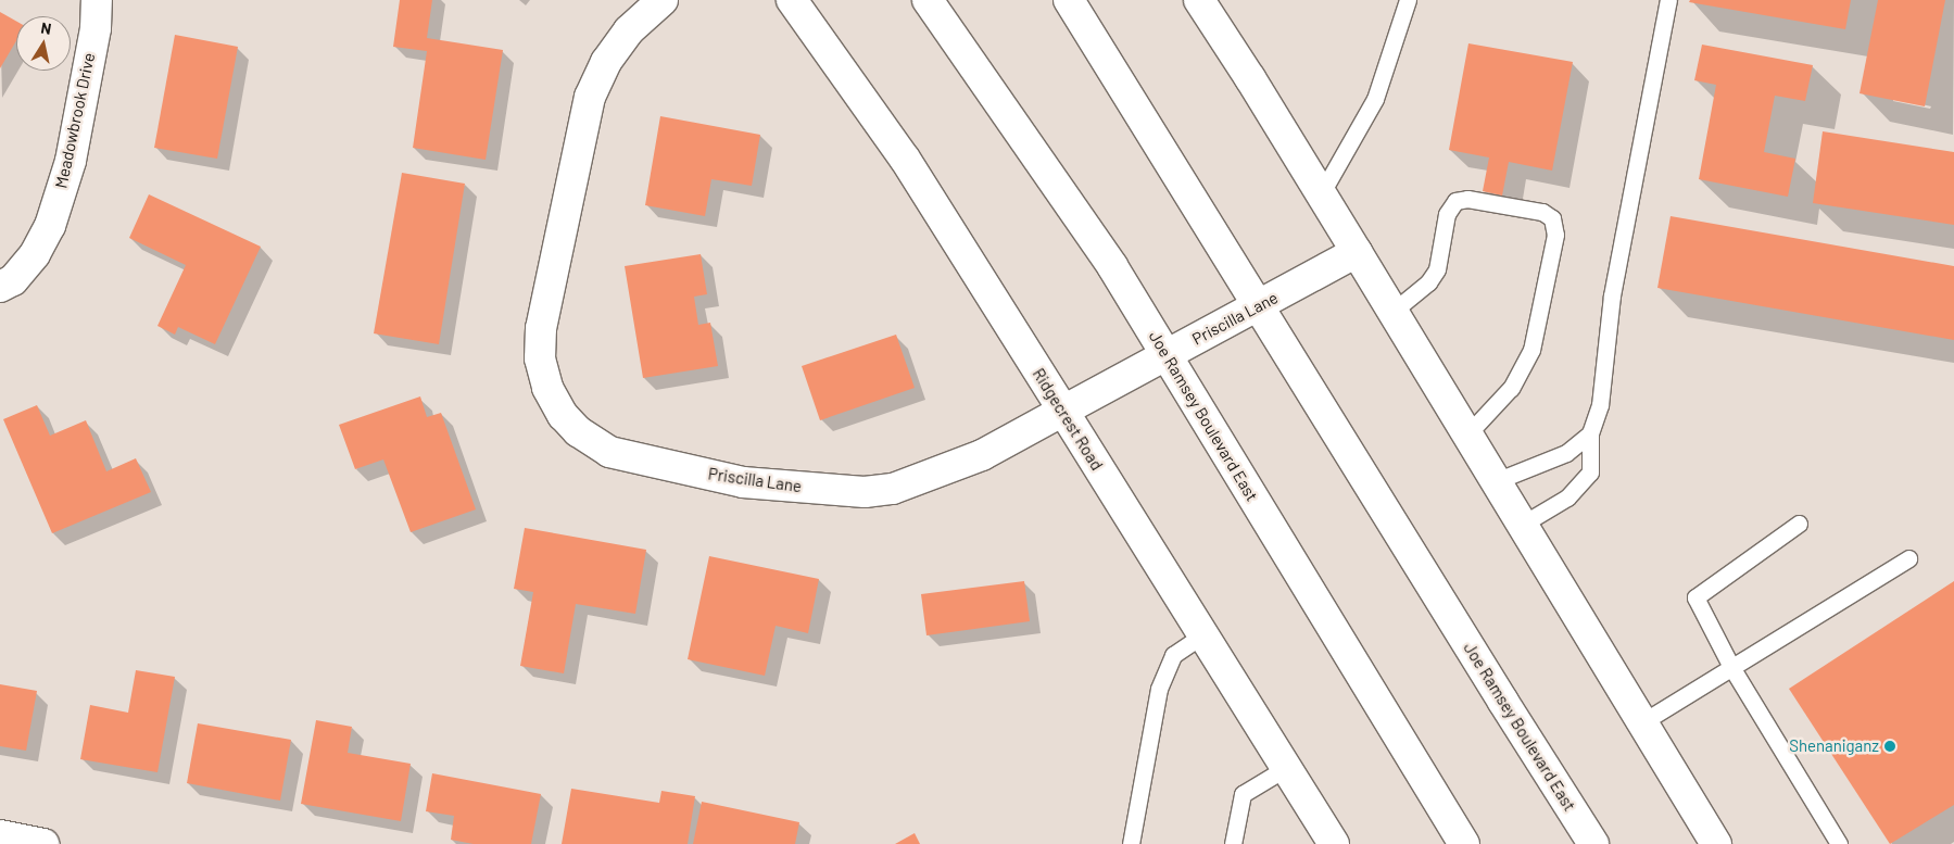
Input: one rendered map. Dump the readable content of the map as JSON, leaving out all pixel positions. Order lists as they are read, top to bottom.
{
  "streets": {
    "main road": [
      "Meadowbrook Drive",
      "Priscilla Lane",
      "Joe Ramsey Boulevard East",
      "Ridgecrest Road"
    ]
  },
  "crossings": [
    ["Priscilla Lane", "Joe Ramsey Boulevard East"],
    ["Priscilla Lane", "Ridgecrest Road"]
  ],
  "places": ["Shenaniganz"],
  "north": "top"
}
